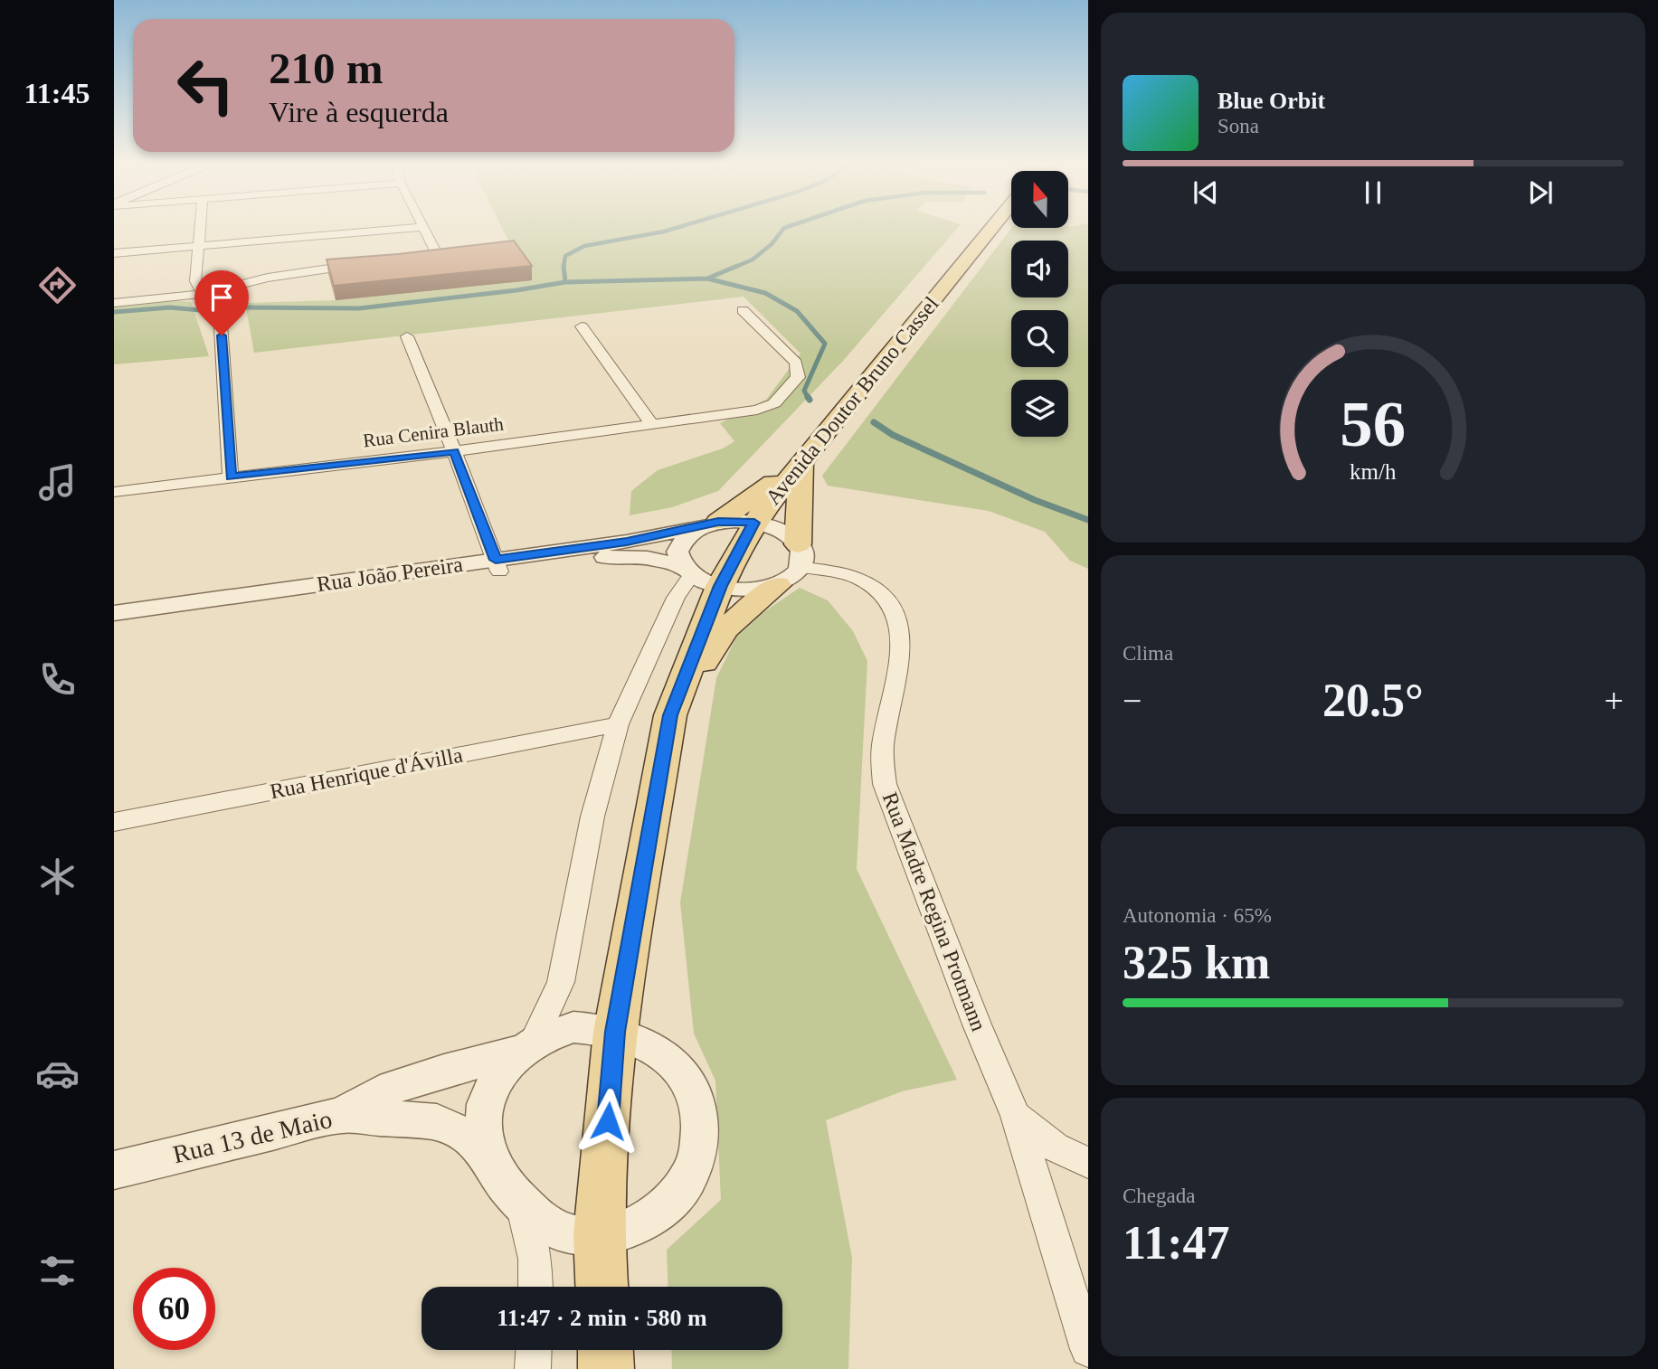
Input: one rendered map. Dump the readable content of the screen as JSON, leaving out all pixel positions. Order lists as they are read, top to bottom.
{
  "streets": {
    "main road": ["Avenida Doutor Bruno Cassel"],
    "street": [
      "Rua Cenira Blauth",
      "Rua João Pereira",
      "Rua Henrique d'Ávilla",
      "Rua Madre Regina Protmann",
      "Rua 13 de Maio"
    ]
  },
  "crossings": [
    ["Avenida Doutor Bruno Cassel", "Rua João Pereira"],
    ["Rua João Pereira", "Rua Madre Regina Protmann"]
  ],
  "north": "top",
  "page": {
    "tabs": "11:45",
    "turn": ["210 m", "Vire à esquerda"],
    "song": ["Blue Orbit", "Sona"],
    "tile": [
      "Clima",
      ["Autonomia · 65%", "325 km"],
      ["Chegada", "11:47"]
    ],
    "heat": ["−", "20.5°", "+"],
    "limit": "60",
    "trip": "11:47 · 2 min · 580 m",
    "gauge": ["56", "km/h"]
  }
}
